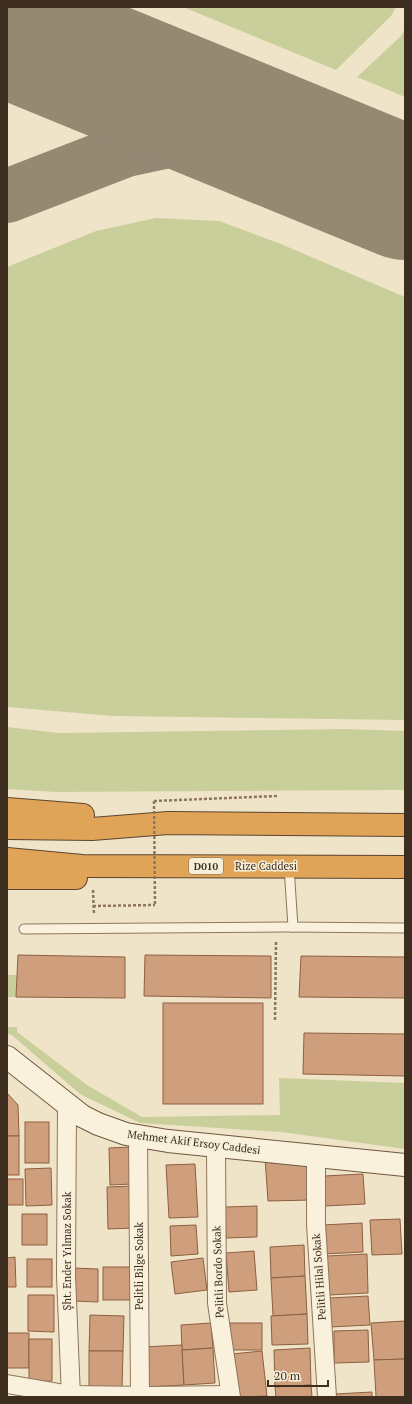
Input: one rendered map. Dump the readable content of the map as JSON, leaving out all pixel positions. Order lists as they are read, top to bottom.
{
  "streets": {
    "highway": ["D010", "Rize Caddesi"],
    "street": [
      "Mehmet Akif Ersoy Caddesi",
      "Şht. Ender Yılmaz Sokak",
      "Pelitli Bilge Sokak",
      "Pelitli Bordo Sokak",
      "Pelitli Hilal Sokak"
    ]
  },
  "crossings": [
    ["Mehmet Akif Ersoy Caddesi", "Şht. Ender Yılmaz Sokak"],
    ["Mehmet Akif Ersoy Caddesi", "Pelitli Bilge Sokak"],
    ["Mehmet Akif Ersoy Caddesi", "Pelitli Bordo Sokak"],
    ["Mehmet Akif Ersoy Caddesi", "Pelitli Hilal Sokak"]
  ],
  "scale_bar": "20 m"
}
